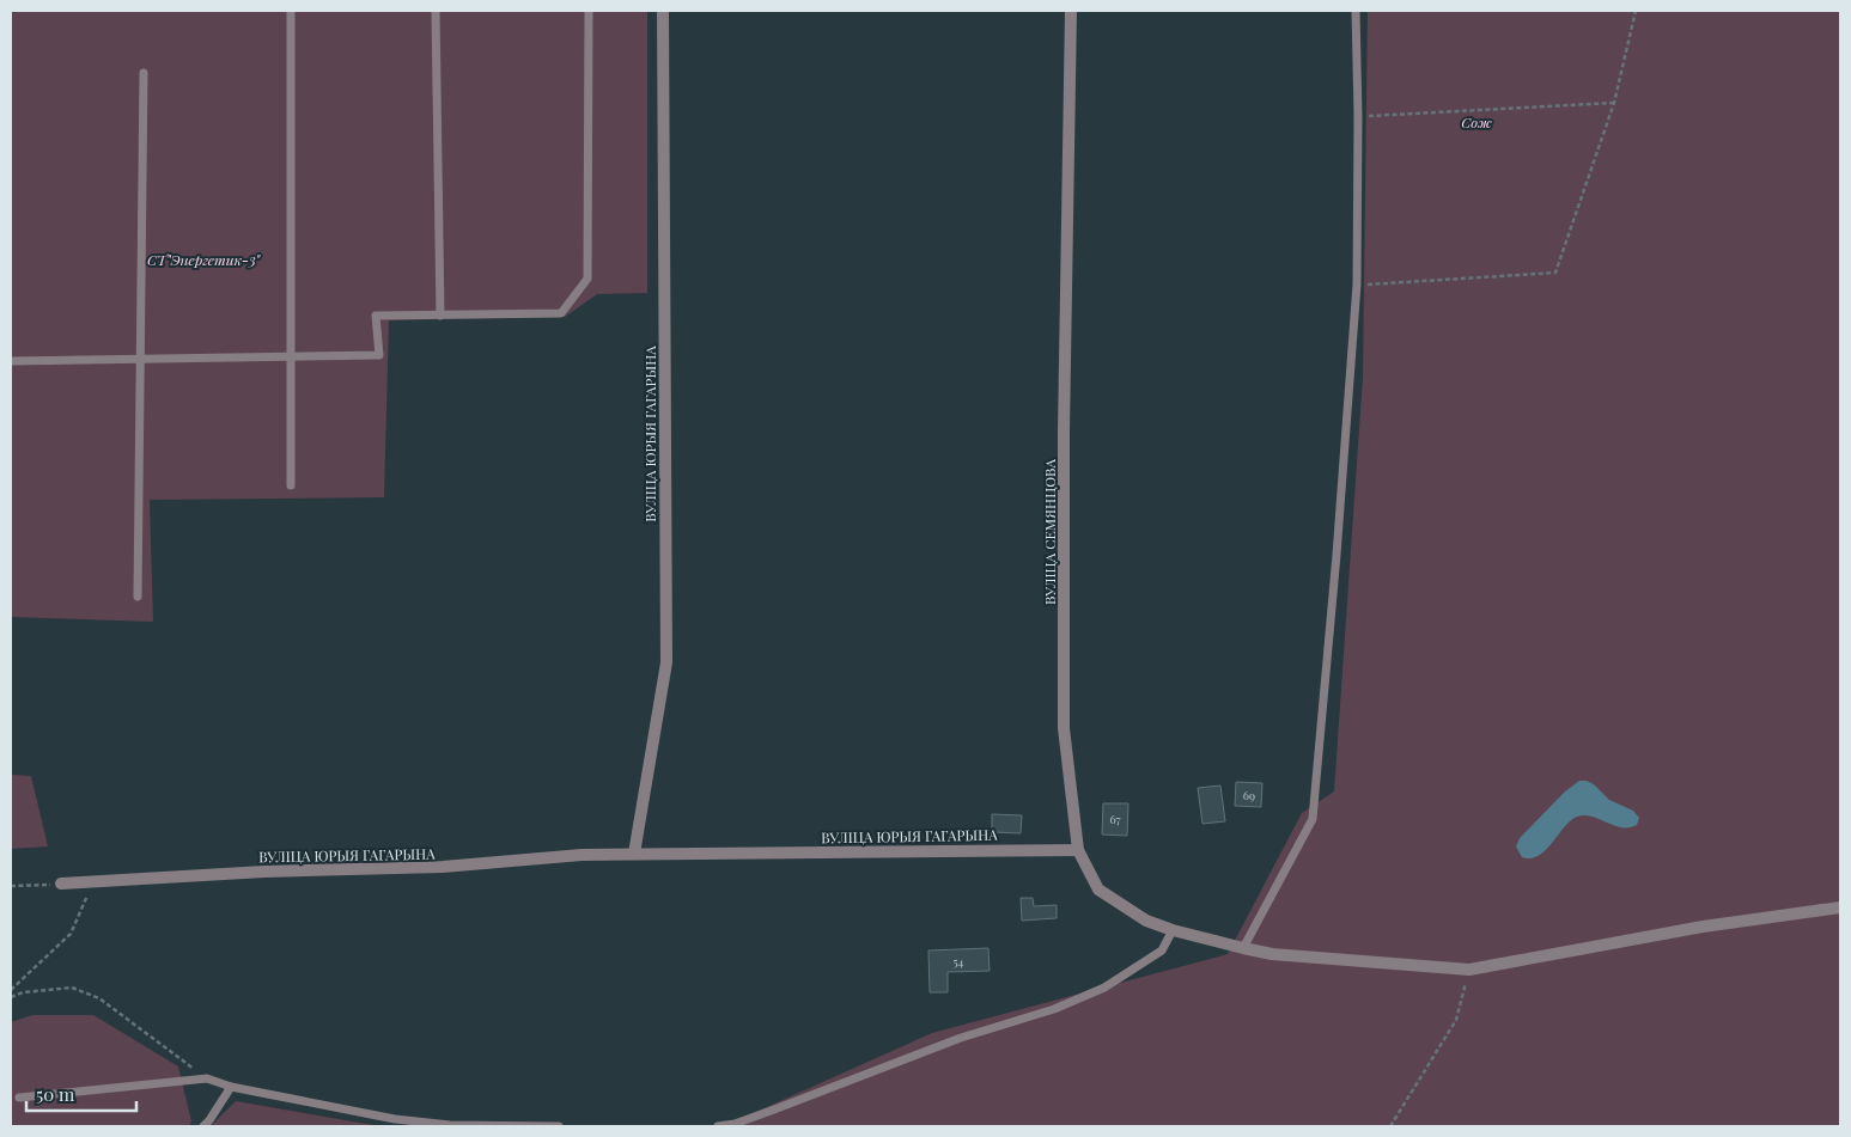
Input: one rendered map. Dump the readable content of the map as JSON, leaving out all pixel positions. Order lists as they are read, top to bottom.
{
  "streets": {
    "street": ["ВУЛІЦА ЮРЫЯ ГАГАРЫНА", "ВУЛІЦА СЕМЯНЦОВА"]
  },
  "crossings": [
    ["ВУЛІЦА ЮРЫЯ ГАГАРЫНА", "ВУЛІЦА СЕМЯНЦОВА"]
  ],
  "parks": ["Сож", "СТ\"Энергетик-3\""],
  "house_numbers": ["69", "67", "54"],
  "scale_bar": "50 m"
}
